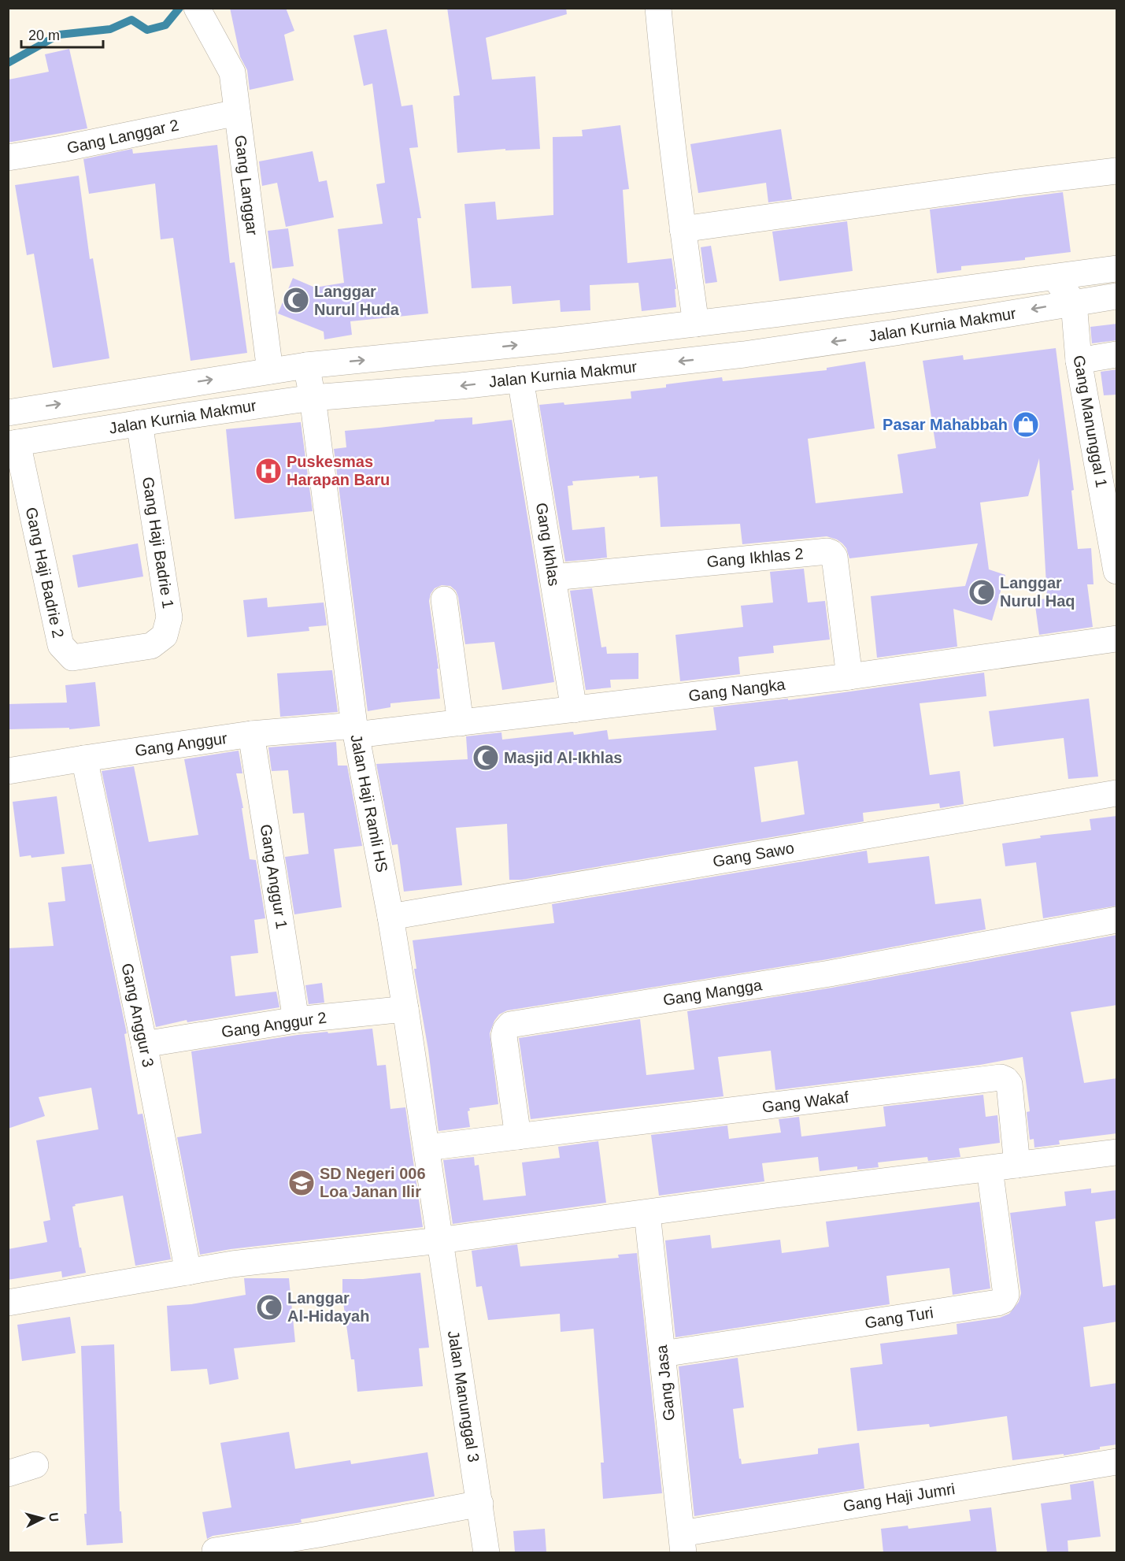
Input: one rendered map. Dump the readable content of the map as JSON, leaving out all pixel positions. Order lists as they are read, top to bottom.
{
  "streets": {
    "street": [
      "Gang Langgar 2",
      "Gang Langgar",
      "Jalan Kurnia Makmur",
      "Gang Manunggal 1",
      "Gang Haji Badrie 1",
      "Gang Ikhlas",
      "Gang Ikhlas 2",
      "Gang Haji Badrie 2",
      "Gang Nangka",
      "Gang Anggur",
      "Jalan Haji Ramli HS",
      "Gang Sawo",
      "Gang Anggur 1",
      "Gang Mangga",
      "Gang Anggur 3",
      "Gang Anggur 2",
      "Gang Wakaf",
      "Gang Turi",
      "Gang Jasa",
      "Jalan Manunggal 3",
      "Gang Haji Jumri"
    ]
  },
  "crossings": [
    ["Gang Langgar 2", "Gang Langgar"],
    ["Gang Langgar", "Jalan Kurnia Makmur"],
    ["Jalan Kurnia Makmur", "Gang Manunggal 1"],
    ["Jalan Kurnia Makmur", "Gang Haji Badrie 1"],
    ["Jalan Kurnia Makmur", "Gang Ikhlas"],
    ["Jalan Kurnia Makmur", "Gang Haji Badrie 2"],
    ["Jalan Kurnia Makmur", "Jalan Haji Ramli HS"],
    ["Gang Haji Badrie 1", "Gang Haji Badrie 2"],
    ["Gang Ikhlas", "Gang Ikhlas 2"],
    ["Gang Ikhlas", "Gang Nangka"],
    ["Gang Ikhlas 2", "Gang Nangka"],
    ["Gang Nangka", "Gang Anggur"],
    ["Gang Nangka", "Jalan Haji Ramli HS"],
    ["Gang Anggur", "Jalan Haji Ramli HS"],
    ["Gang Anggur", "Gang Anggur 1"],
    ["Gang Anggur", "Gang Anggur 3"],
    ["Jalan Haji Ramli HS", "Gang Sawo"],
    ["Jalan Haji Ramli HS", "Gang Anggur 2"],
    ["Jalan Haji Ramli HS", "Jalan Manunggal 3"],
    ["Gang Anggur 1", "Gang Anggur 2"],
    ["Gang Mangga", "Gang Wakaf"],
    ["Gang Anggur 3", "Gang Anggur 2"],
    ["Gang Turi", "Gang Jasa"],
    ["Gang Jasa", "Gang Haji Jumri"]
  ],
  "places": {
    "mosque": [
      "Langgar Nurul Huda",
      "Langgar Nurul Haq",
      "Masjid Al-Ikhlas",
      "Langgar Al-Hidayah"
    ],
    "shop": ["Pasar Mahabbah"],
    "hospital": ["Puskesmas Harapan Baru"],
    "school or university": ["SD Negeri 006 Loa Janan Ilir"]
  },
  "scale_bar": "20 m",
  "north": "right"
}
